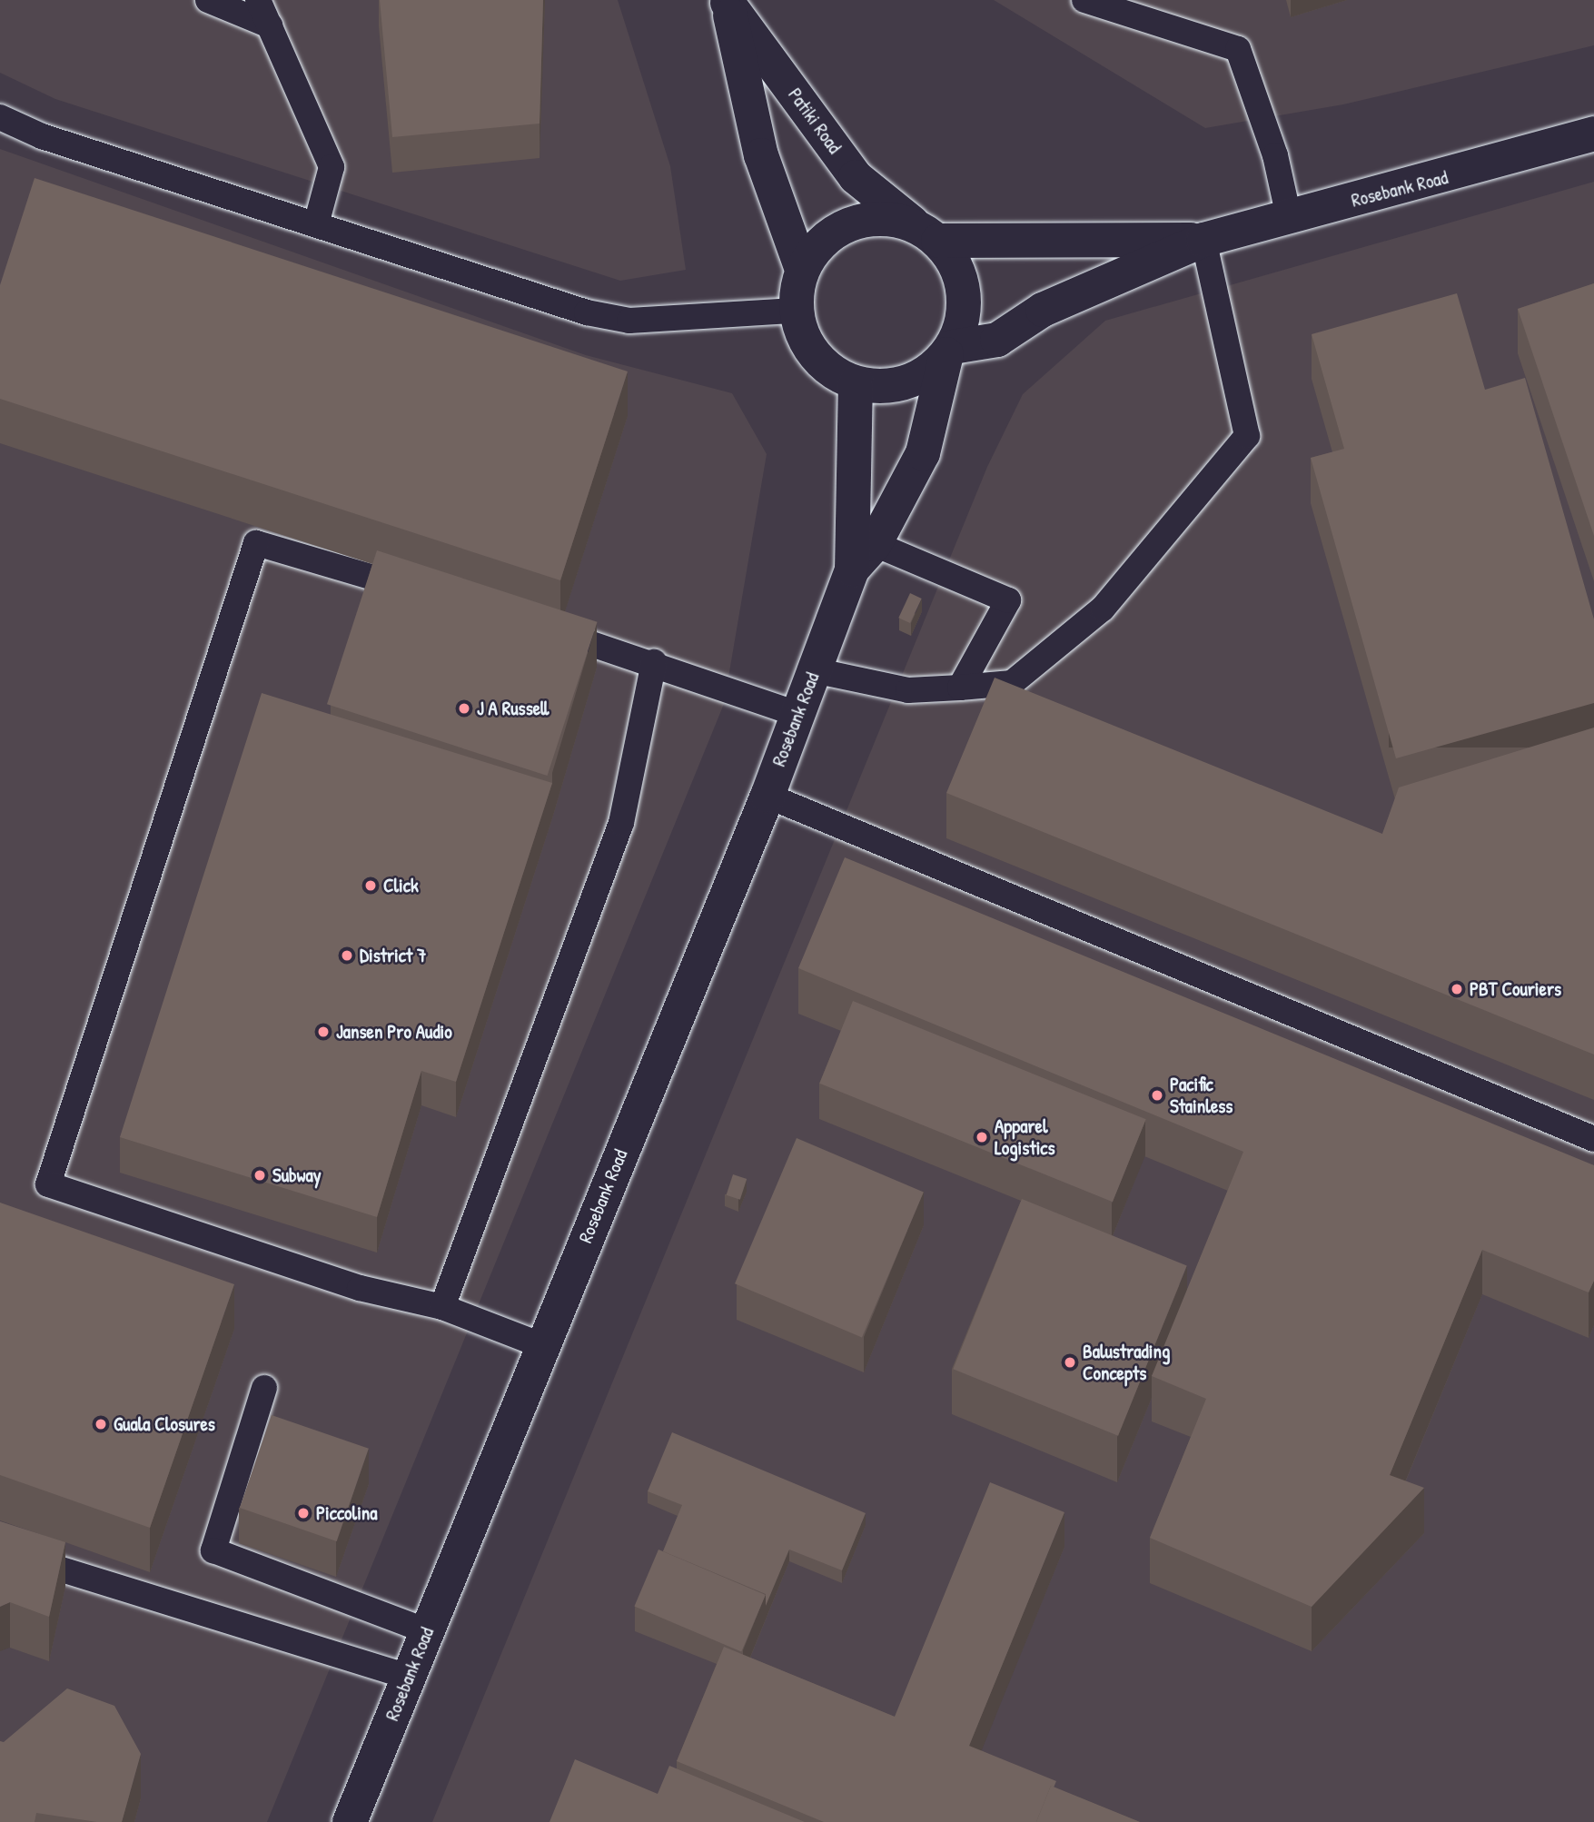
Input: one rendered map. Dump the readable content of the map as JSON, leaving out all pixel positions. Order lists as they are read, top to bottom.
{
  "streets": {
    "main road": ["Patiki Road", "Rosebank Road"]
  },
  "crossings": [
    ["Patiki Road", "Rosebank Road"]
  ],
  "places": [
    "J A Russell",
    "Click",
    "District 7",
    "PBT Couriers",
    "Jansen Pro Audio",
    "Pacific Stainless",
    "Apparel Logistics",
    "Subway",
    "Balustrading Concepts",
    "Guala Closures",
    "Piccolina"
  ]
}
